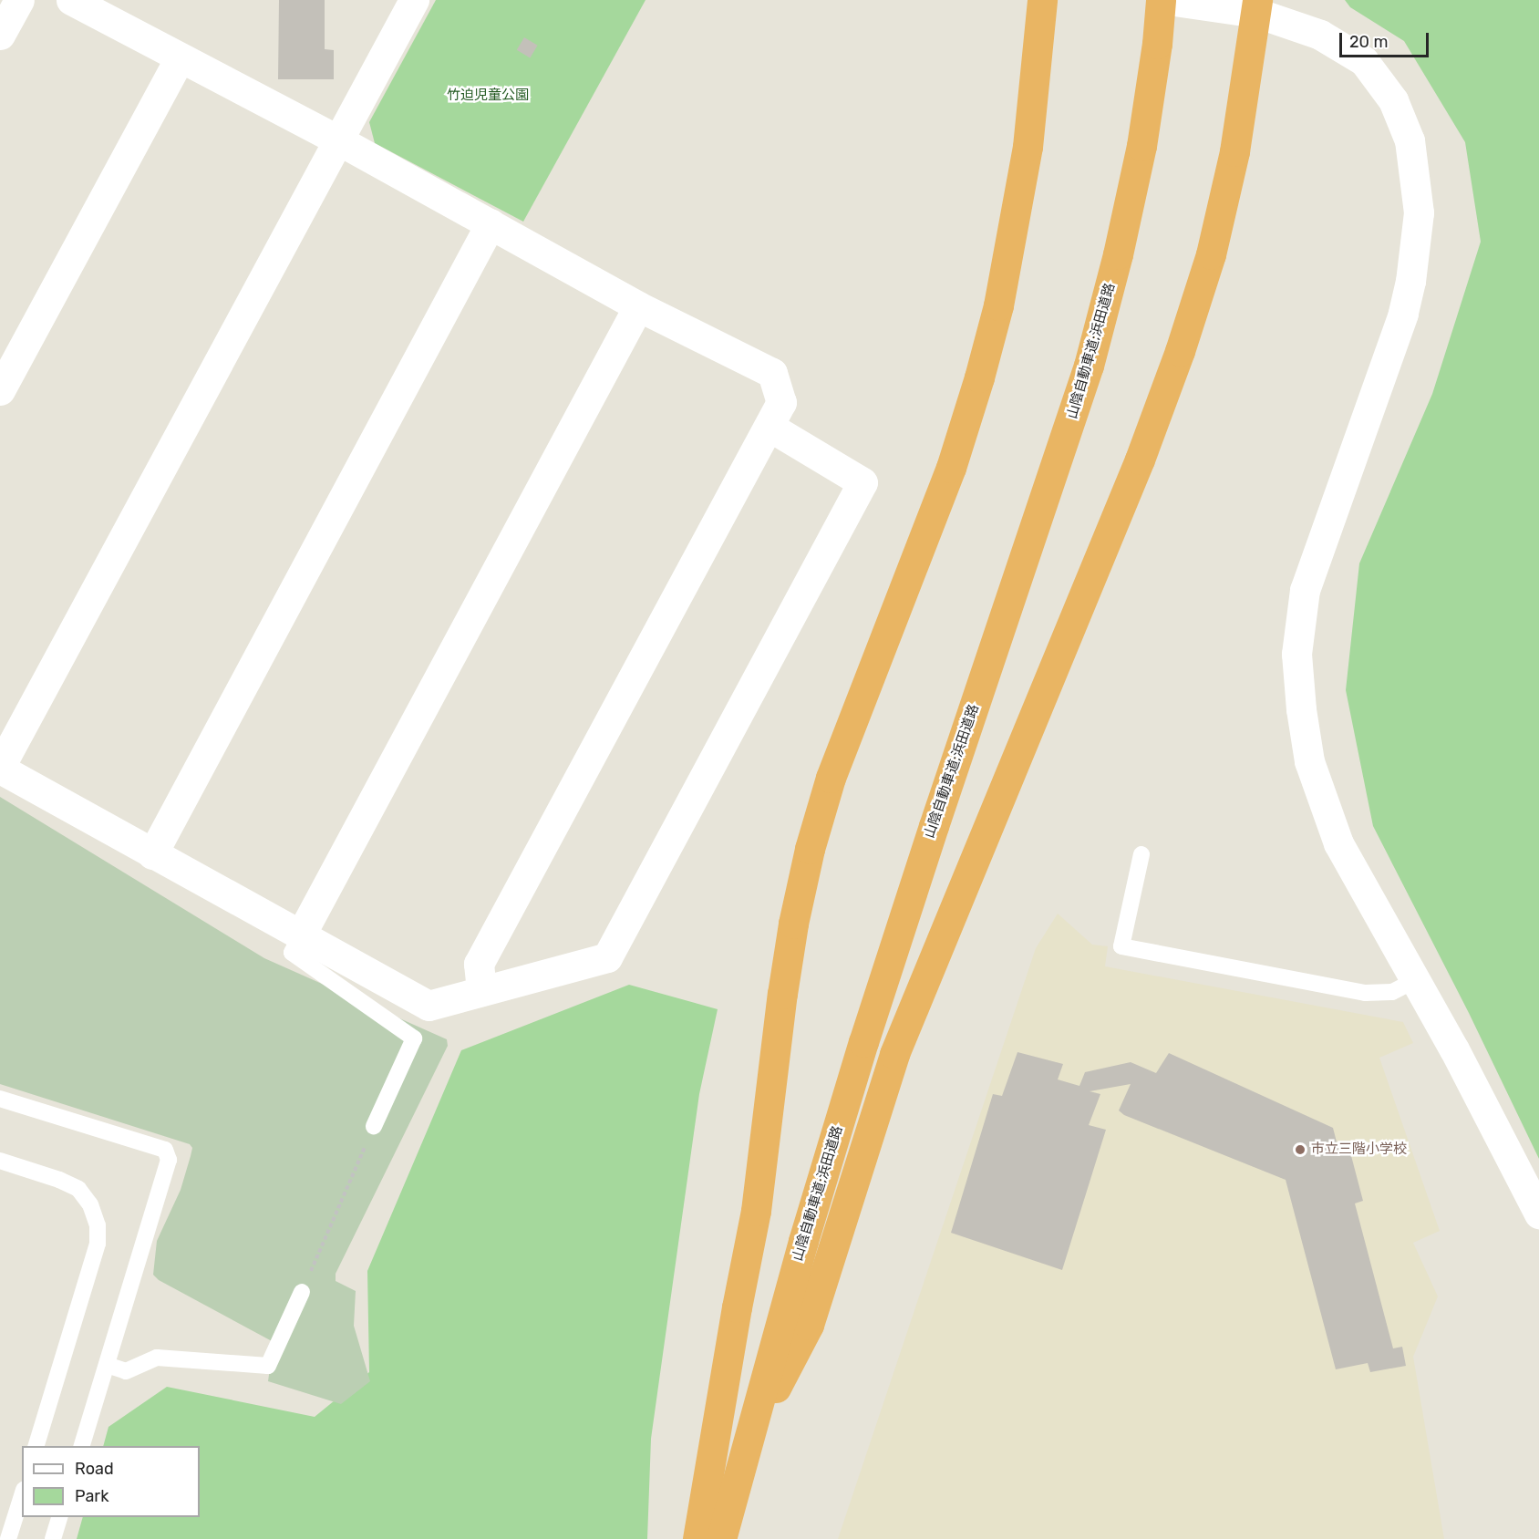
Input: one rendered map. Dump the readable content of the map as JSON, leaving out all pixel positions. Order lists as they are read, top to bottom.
{
  "streets": {
    "highway": ["山陰自動車道;浜田道路"]
  },
  "parks": ["竹迫児童公園"],
  "places": ["市立三階小学校"],
  "legend": ["Road", "Park"],
  "scale_bar": "20 m"
}
